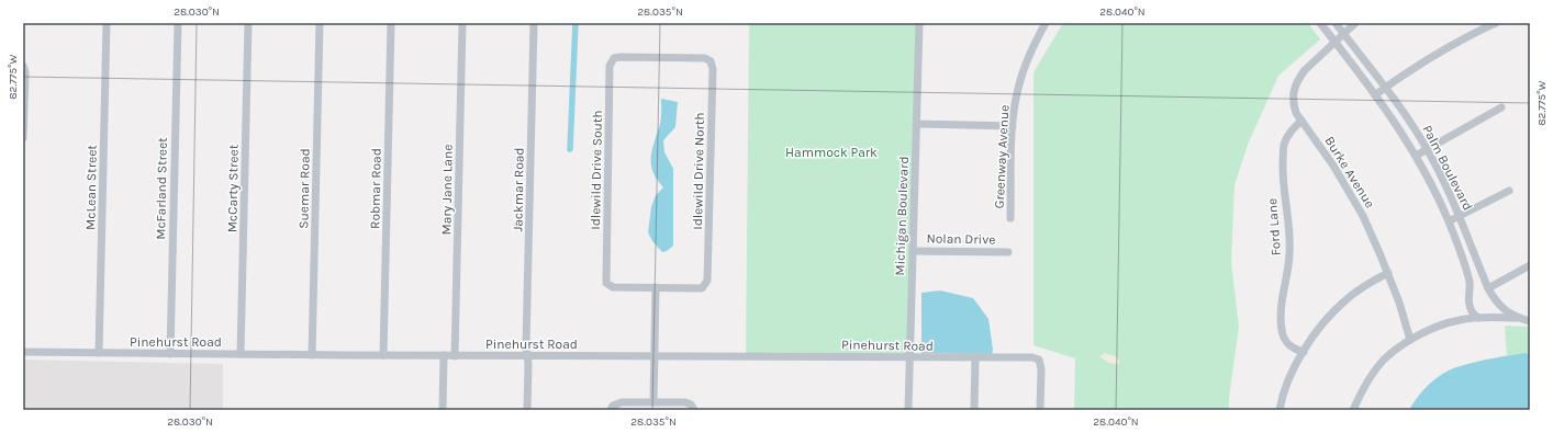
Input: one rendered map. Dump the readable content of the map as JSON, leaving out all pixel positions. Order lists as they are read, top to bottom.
{
  "streets": {
    "street": [
      "Greenway Avenue",
      "Palm Boulevard",
      "Idlewild Drive South",
      "Idlewild Drive North",
      "Burke Avenue",
      "McLean Street",
      "McFarland Street",
      "McCarty Street",
      "Suemar Road",
      "Robmar Road",
      "Mary Jane Lane",
      "Jackmar Road",
      "Michigan Boulevard",
      "Ford Lane",
      "Nolan Drive",
      "Pinehurst Road"
    ]
  },
  "crossings": [
    ["Palm Boulevard", "Burke Avenue"],
    ["Idlewild Drive South", "Idlewild Drive North"],
    ["Burke Avenue", "Ford Lane"],
    ["McLean Street", "Pinehurst Road"],
    ["McFarland Street", "Pinehurst Road"],
    ["McCarty Street", "Pinehurst Road"],
    ["Suemar Road", "Pinehurst Road"],
    ["Robmar Road", "Pinehurst Road"],
    ["Mary Jane Lane", "Pinehurst Road"],
    ["Jackmar Road", "Pinehurst Road"],
    ["Michigan Boulevard", "Nolan Drive"],
    ["Michigan Boulevard", "Pinehurst Road"]
  ],
  "parks": ["Hammock Park"],
  "coordinates": [
    "28.030°N",
    "28.035°N",
    "28.040°N",
    "82.775°W"
  ]
}
